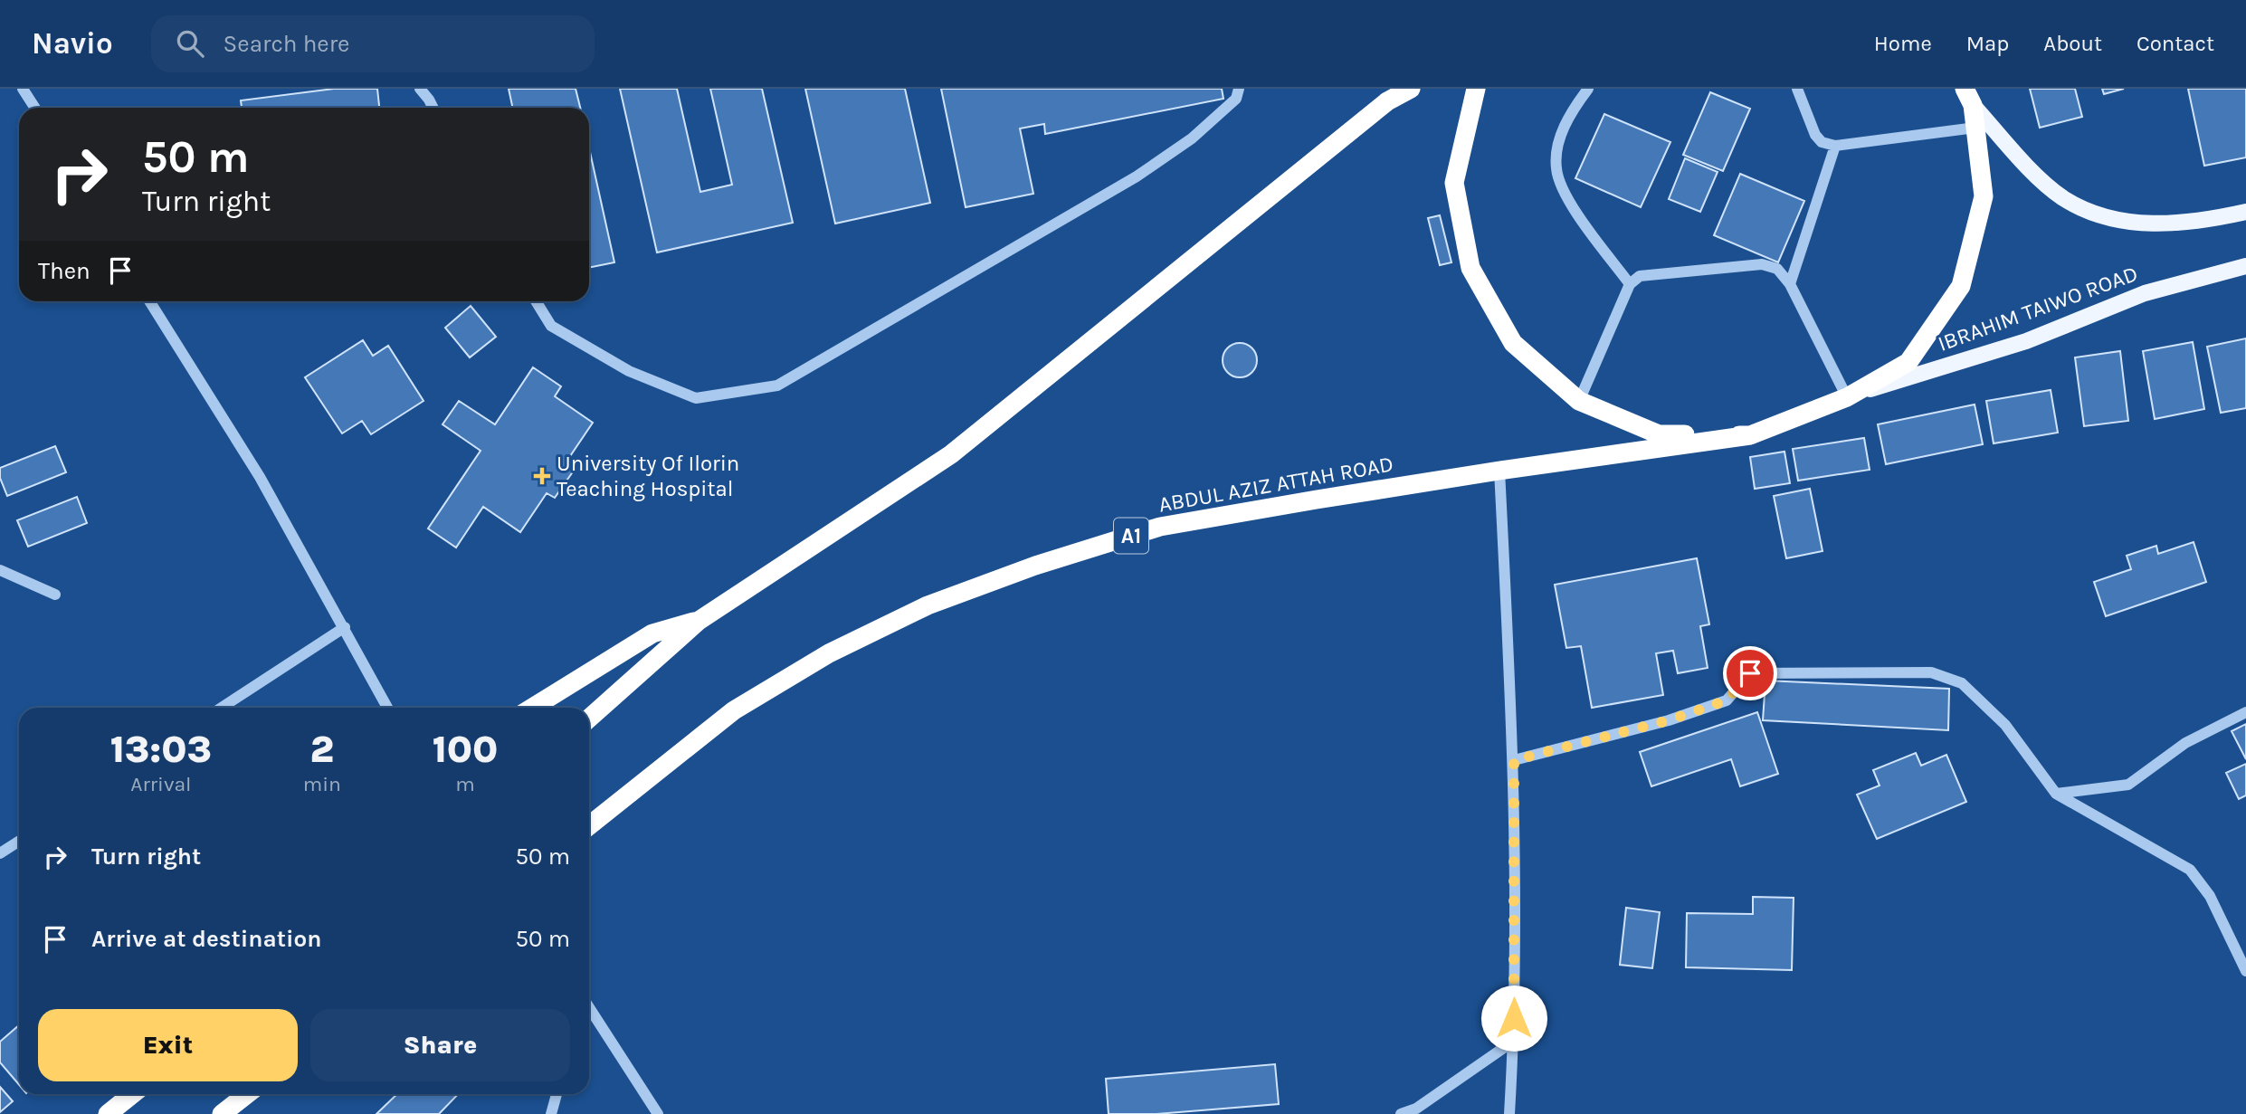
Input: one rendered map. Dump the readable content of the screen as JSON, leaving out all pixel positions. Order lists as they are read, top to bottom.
{
  "streets": {
    "highway": ["ABDUL AZIZ ATTAH ROAD", "A1"],
    "main road": ["IBRAHIM TAIWO ROAD"]
  },
  "places": {
    "health": ["University Of Ilorin Teaching Hospital"]
  },
  "page": {
    "header": "Navio",
    "search": "Search here",
    "nav": [
      "Home",
      "Map",
      "About",
      "Contact"
    ],
    "turn": ["50 m", "Turn right"],
    "then": "Then",
    "eta": [
      "13:03",
      "Arrival",
      "2",
      "min",
      "100",
      "m"
    ],
    "list": [
      {
        "name": "Turn right",
        "value": "50 m"
      },
      {
        "name": "Arrive at destination",
        "value": "50 m"
      }
    ],
    "buttons": ["Exit", "Share"]
  }
}
